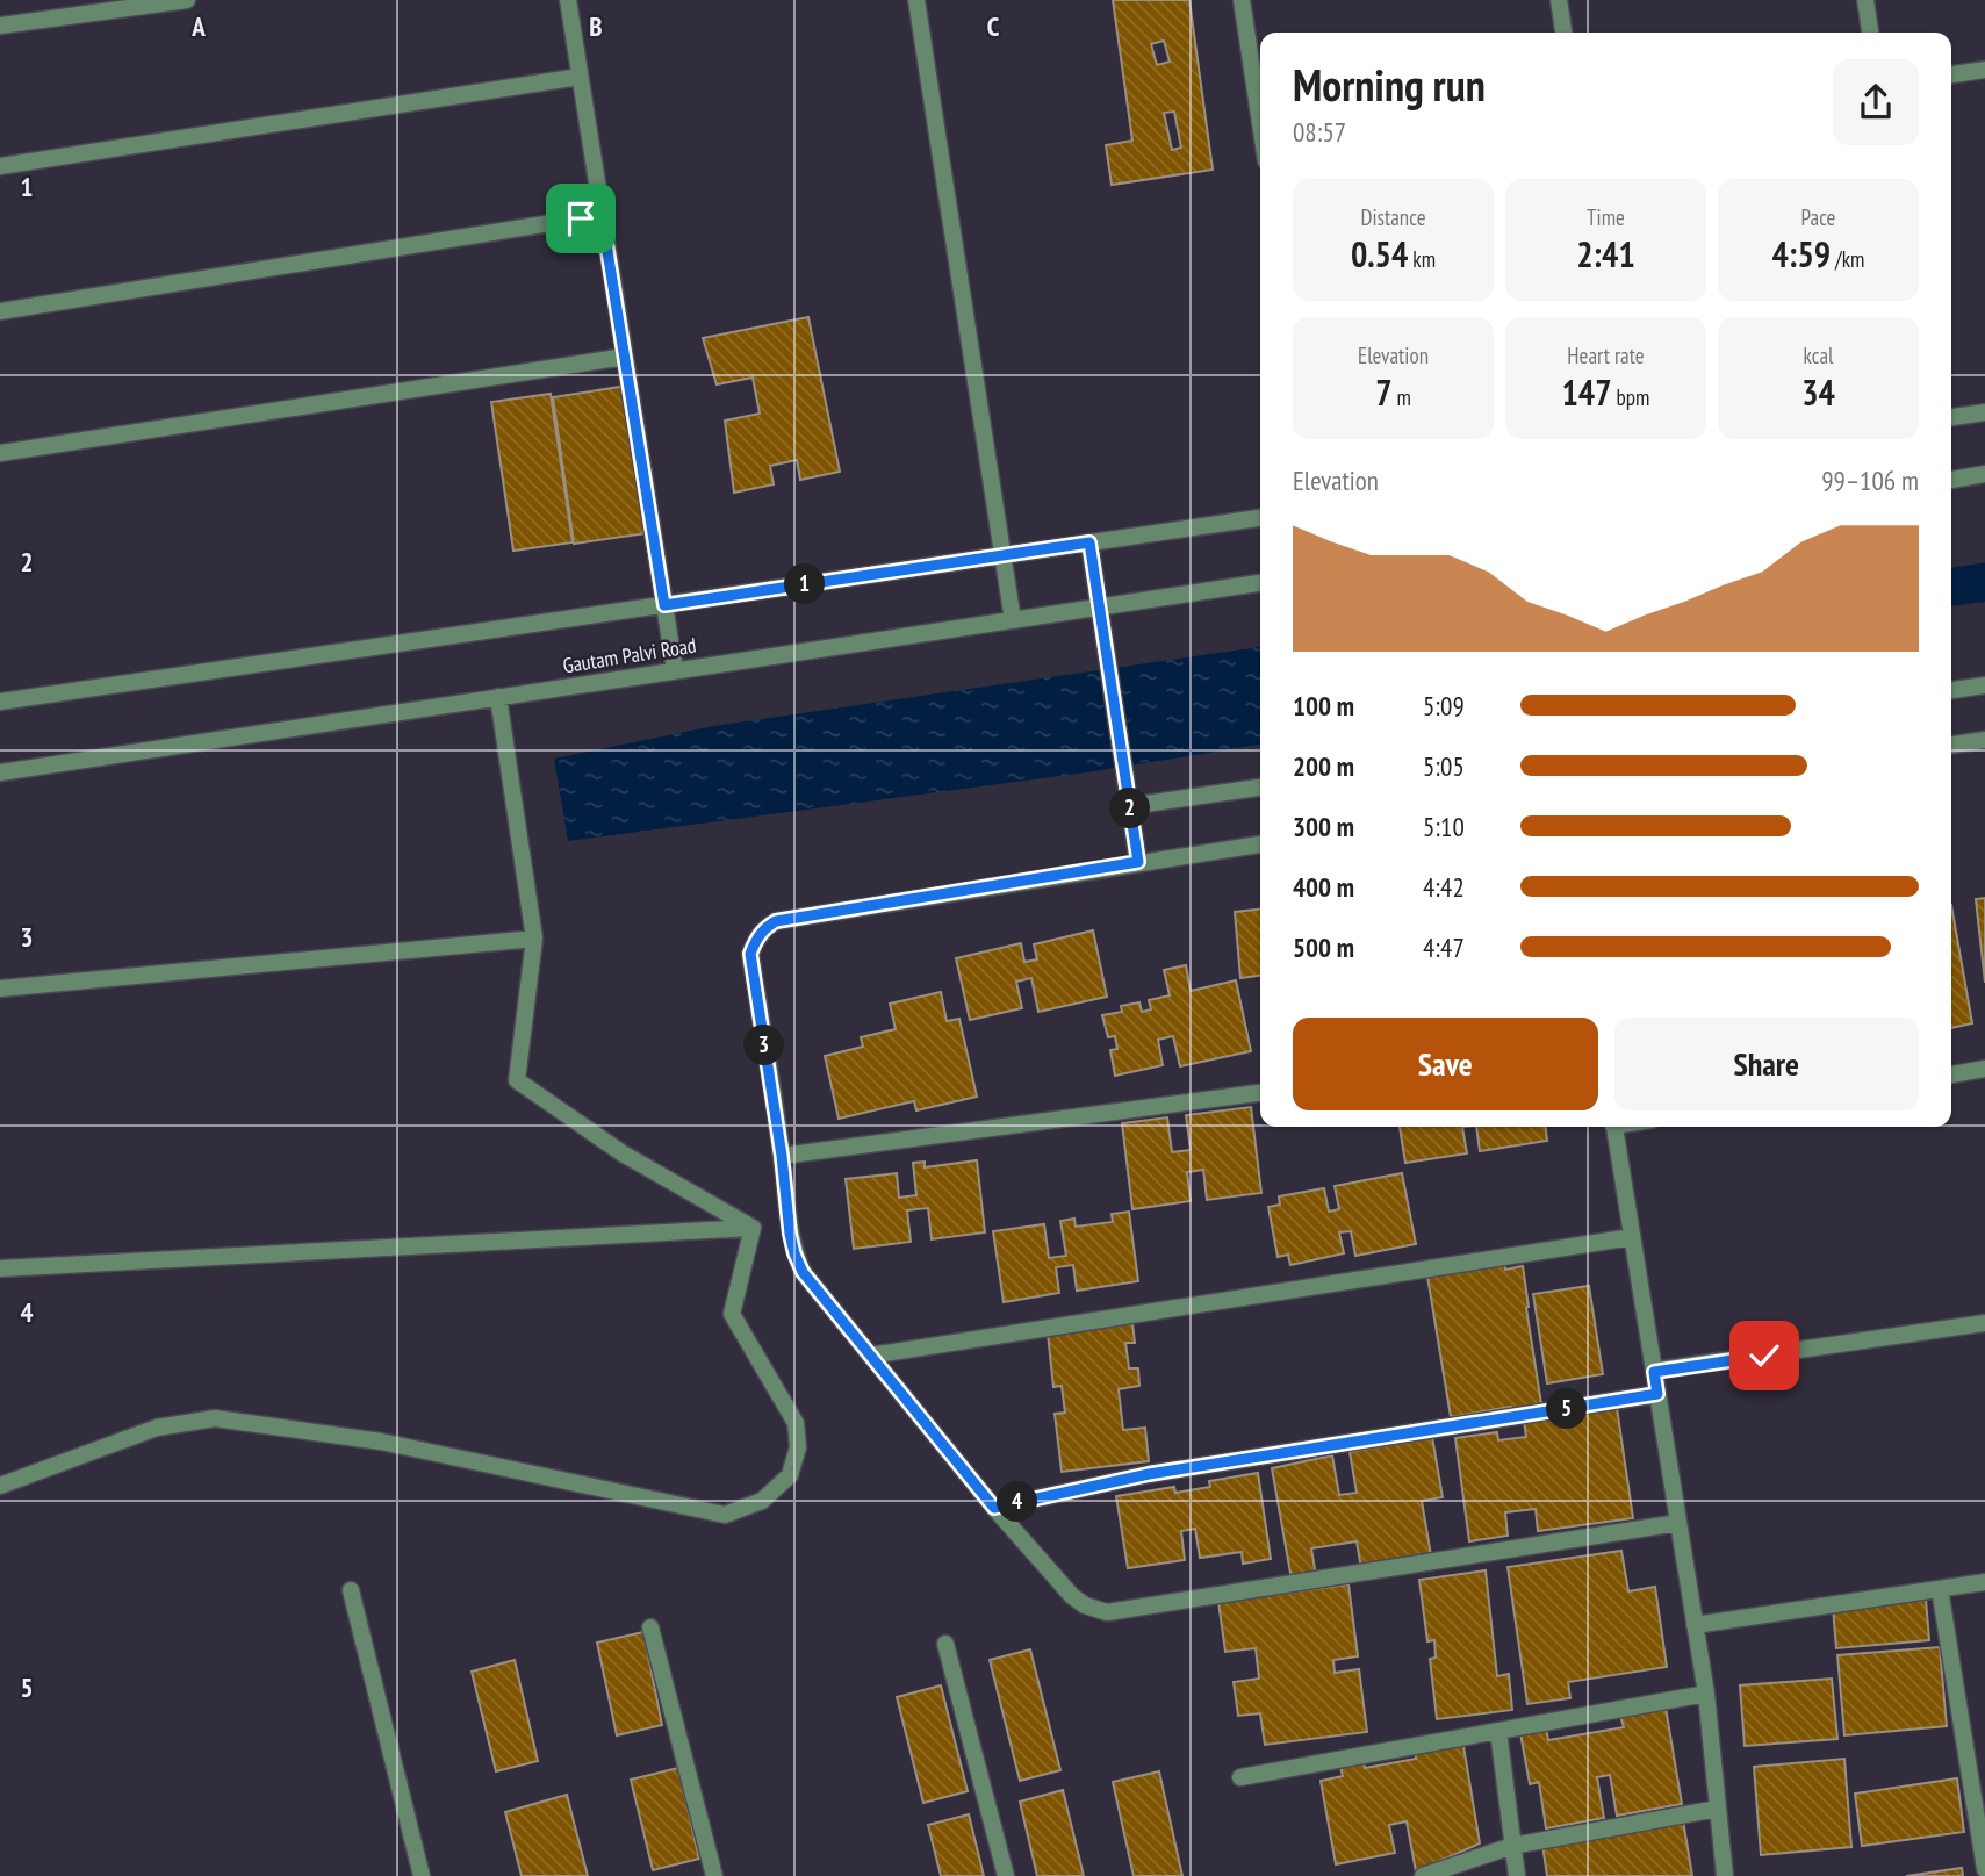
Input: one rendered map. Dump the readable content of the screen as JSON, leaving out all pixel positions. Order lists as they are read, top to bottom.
{
  "streets": {
    "street": ["Gautam Palvi Road"]
  },
  "page": {
    "heading": ["Morning run", "08:57"],
    "stats": [
      ["Distance", "0.54 km"],
      ["Time", "2:41"],
      ["Pace", "4:59 /km"],
      ["Elevation", "7 m"],
      ["Heart rate", "147 bpm"],
      ["kcal", "34"]
    ],
    "chart": ["Elevation", "99–106 m"],
    "pins": [
      "1",
      "2",
      "3",
      "5",
      "4"
    ],
    "list": [
      {
        "name": "100 m",
        "note": "5:09"
      },
      {
        "name": "200 m",
        "note": "5:05"
      },
      {
        "name": "300 m",
        "note": "5:10"
      },
      {
        "name": "400 m",
        "note": "4:42"
      },
      {
        "name": "500 m",
        "note": "4:47"
      }
    ],
    "buttons": ["Save", "Share"]
  },
  "grid": {
    "columns": ["A", "B", "C"],
    "rows": [
      "1",
      "2",
      "3",
      "4",
      "5"
    ]
  }
}
